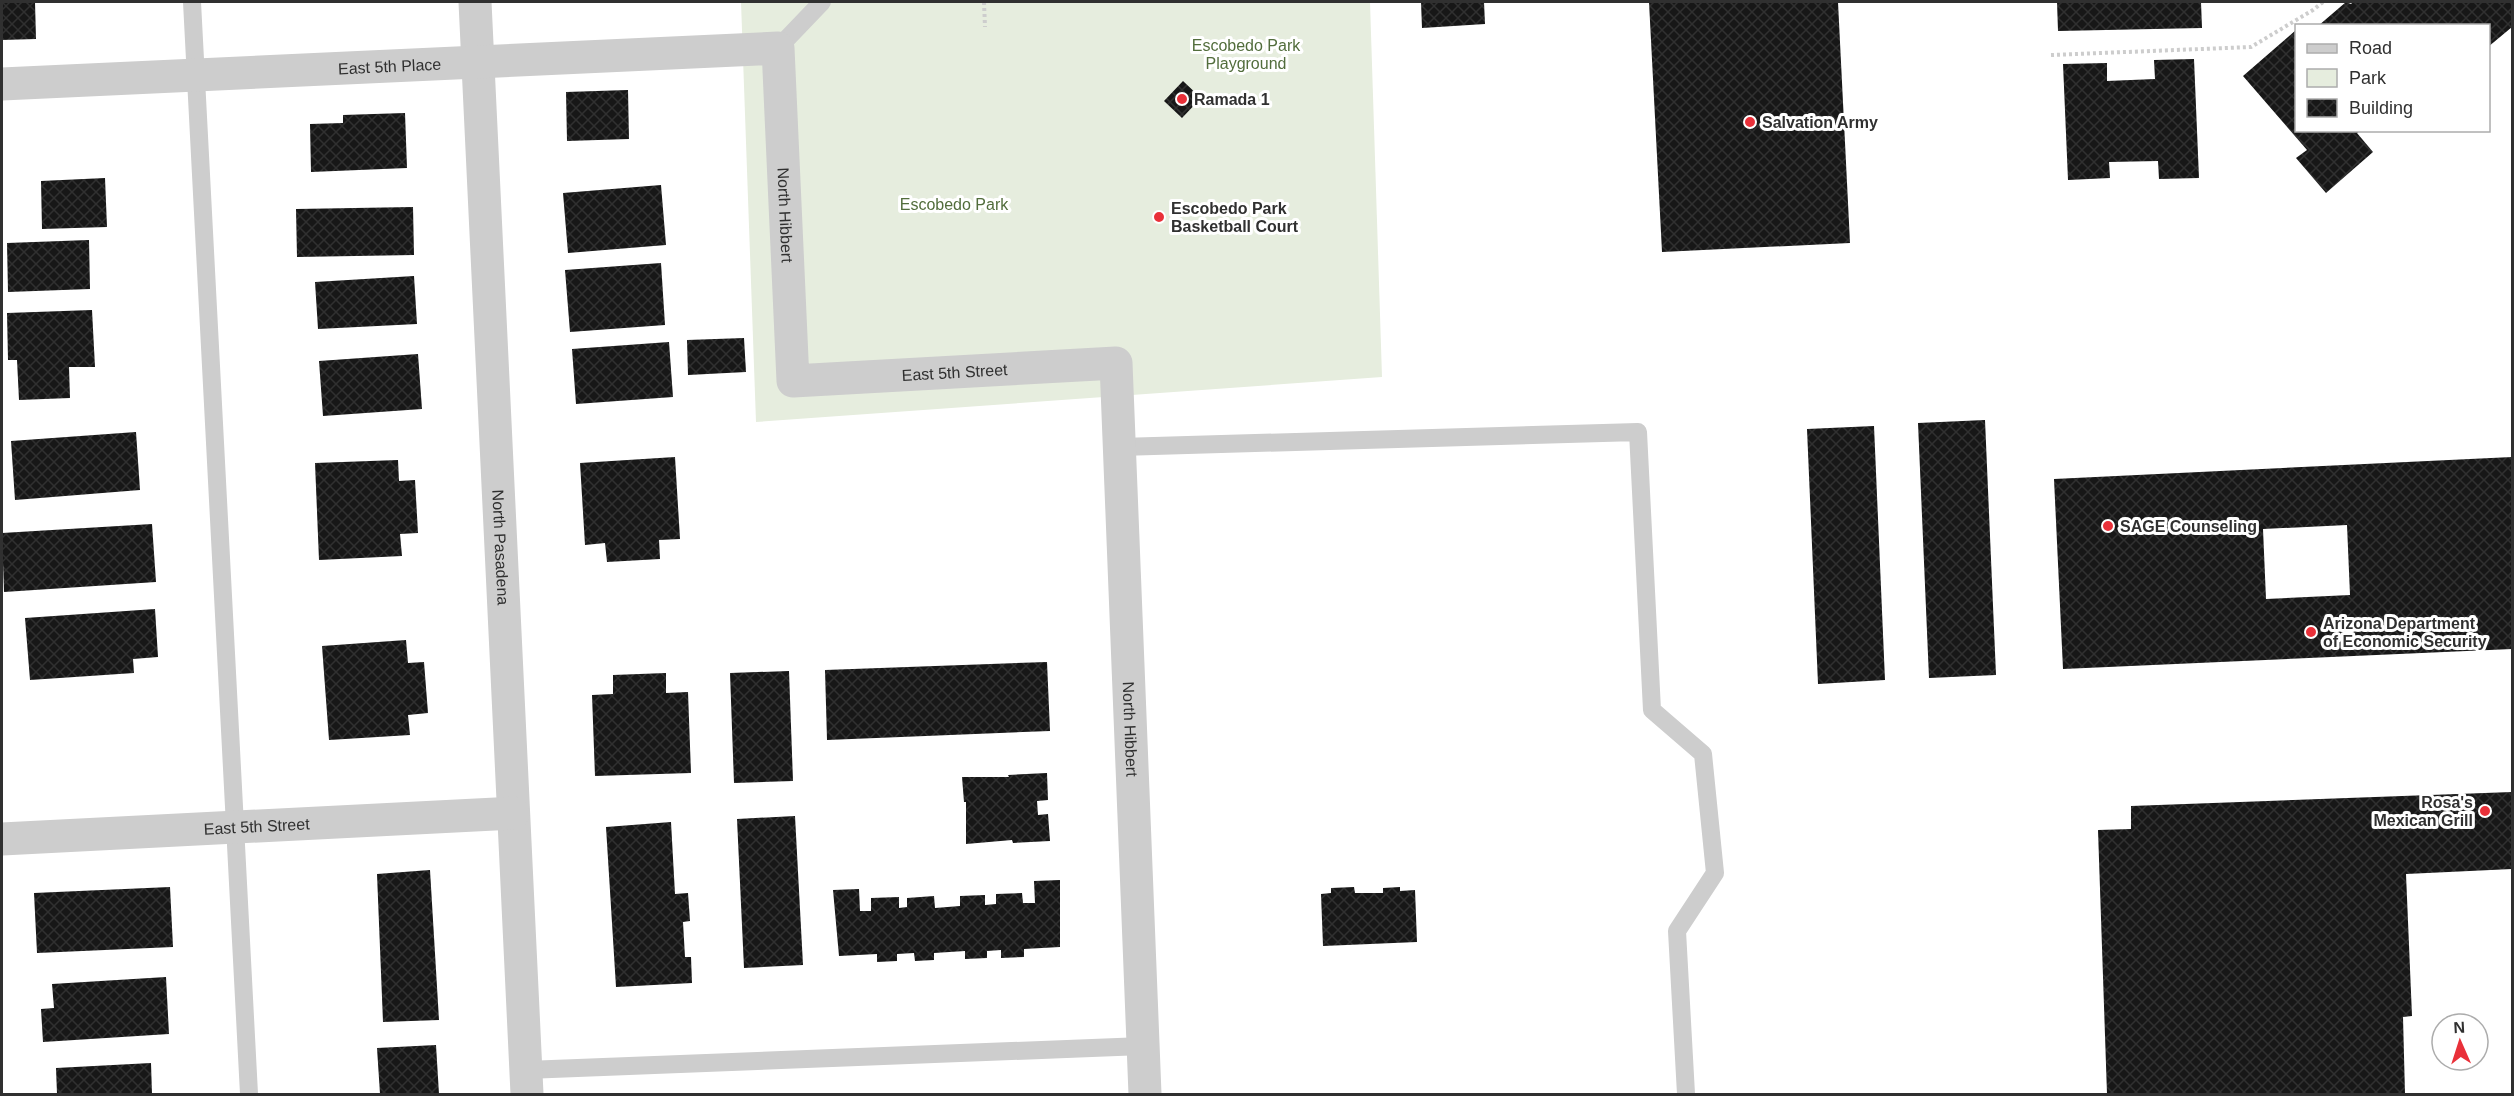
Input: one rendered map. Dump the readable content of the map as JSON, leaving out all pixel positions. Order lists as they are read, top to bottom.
{
  "streets": {
    "street": [
      "East 5th Place",
      "North Hibbert",
      "East 5th Street",
      "North Pasadena"
    ]
  },
  "crossings": [
    ["East 5th Place", "North Hibbert"],
    ["East 5th Place", "North Pasadena"],
    ["North Hibbert", "East 5th Street"],
    ["East 5th Street", "North Pasadena"]
  ],
  "parks": ["Escobedo Park Playground", "Escobedo Park"],
  "places": [
    "Ramada 1",
    "Salvation Army",
    "Escobedo Park Basketball Court",
    "SAGE Counseling",
    "Arizona Department of Economic Security",
    "Rosa's Mexican Grill"
  ],
  "legend": ["Road", "Park", "Building"],
  "north": "top"
}
